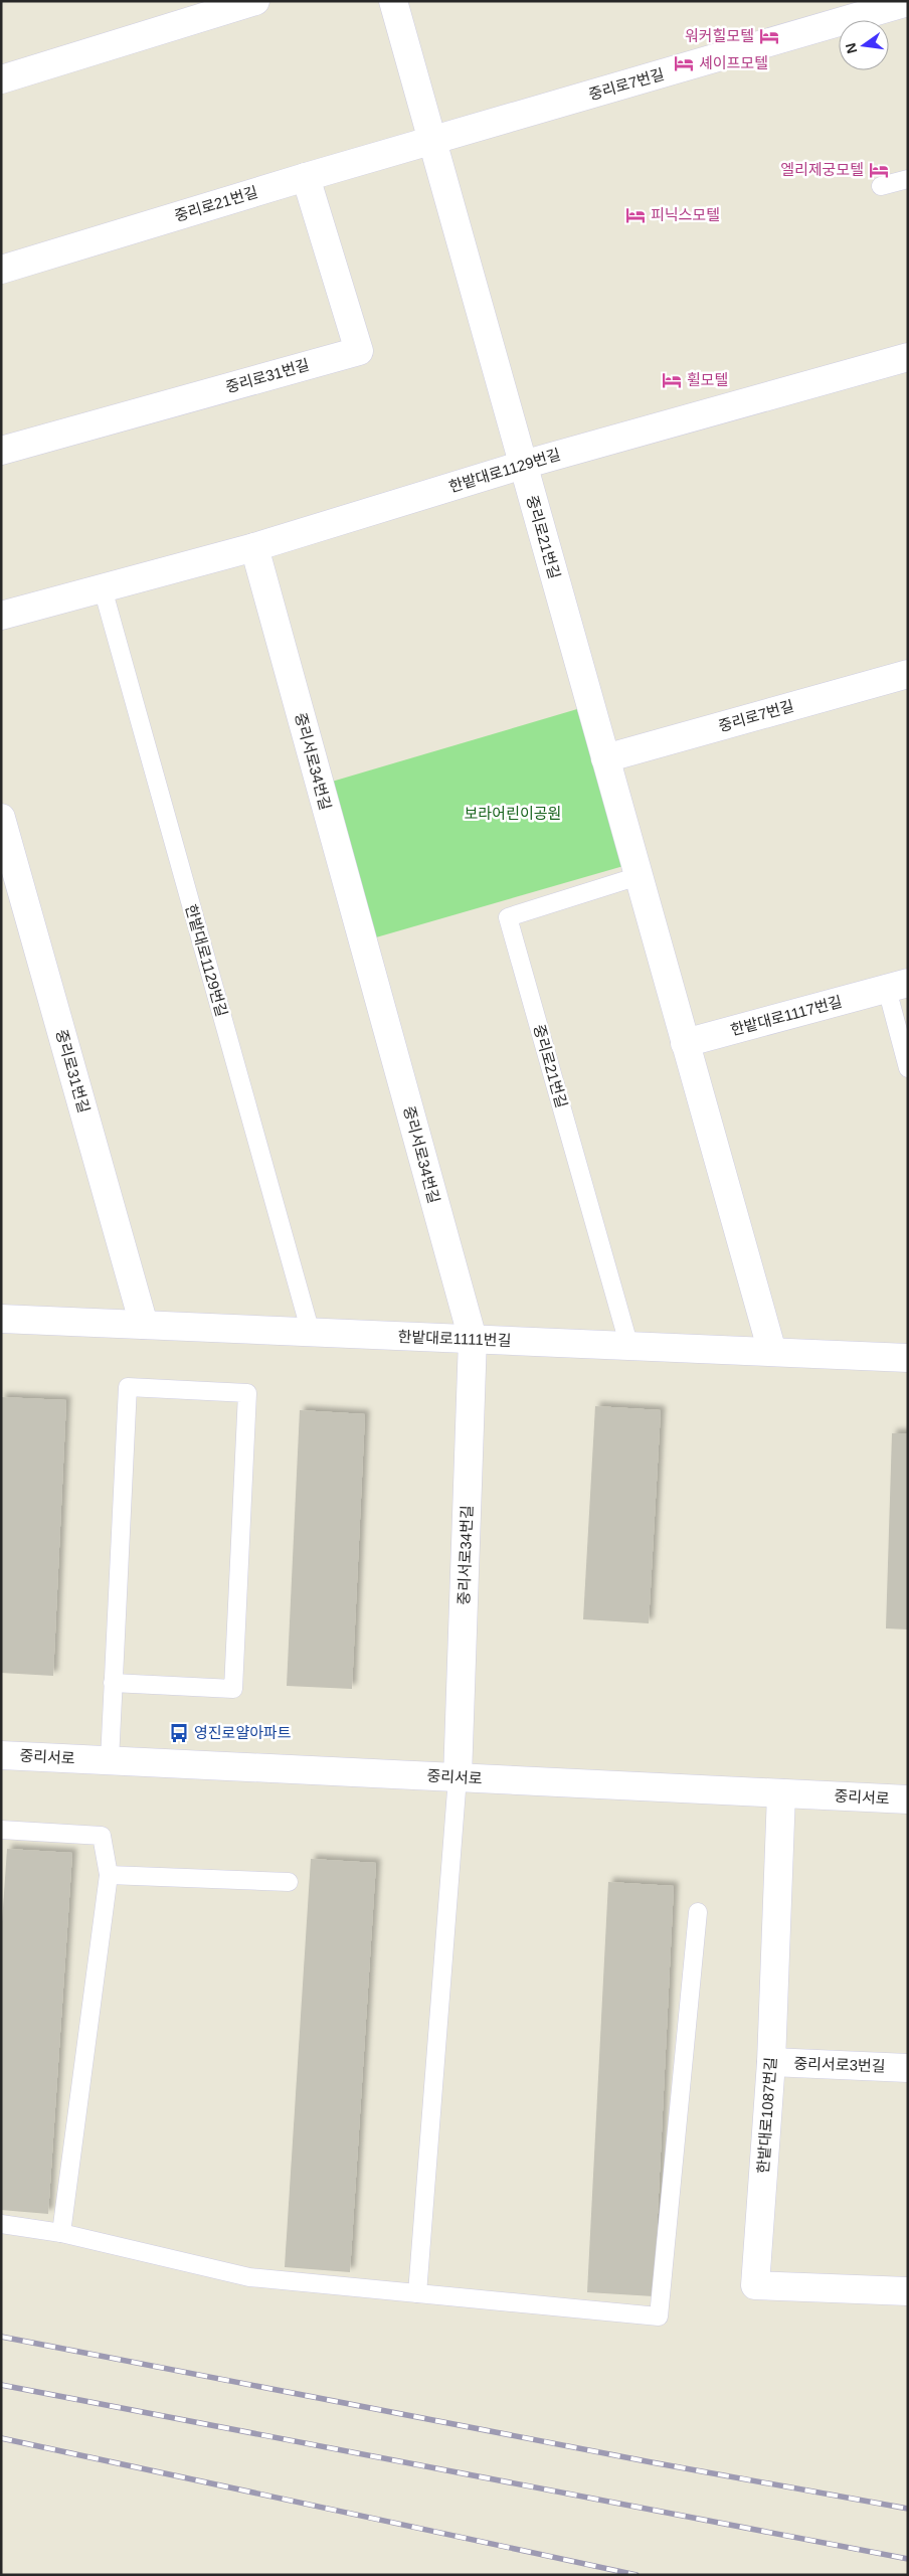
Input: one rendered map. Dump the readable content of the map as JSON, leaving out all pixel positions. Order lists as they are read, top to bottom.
{
  "streets": {
    "street": [
      "중리로7번길",
      "중리로21번길",
      "중리로31번길",
      "한밭대로1129번길",
      "중리서로34번길",
      "한밭대로1117번길",
      "한밭대로1111번길",
      "중리서로",
      "중리서로3번길",
      "한밭대로1087번길"
    ]
  },
  "crossings": [
    ["중리로7번길", "중리로21번길"],
    ["중리로21번길", "중리로31번길"],
    ["중리로21번길", "한밭대로1129번길"],
    ["중리로21번길", "한밭대로1117번길"],
    ["중리로21번길", "한밭대로1111번길"],
    ["중리로31번길", "한밭대로1111번길"],
    ["한밭대로1129번길", "중리서로34번길"],
    ["한밭대로1129번길", "한밭대로1111번길"],
    ["중리서로34번길", "한밭대로1111번길"],
    ["중리서로34번길", "중리서로"],
    ["중리서로", "한밭대로1087번길"],
    ["중리서로3번길", "한밭대로1087번길"]
  ],
  "parks": ["보라어린이공원"],
  "places": {
    "hotel": [
      "워커힐모텔",
      "셰이프모텔",
      "엘리제궁모텔",
      "피닉스모텔",
      "휠모텔"
    ],
    "bus stop": ["영진로얄아파트"]
  },
  "north": "left"
}
